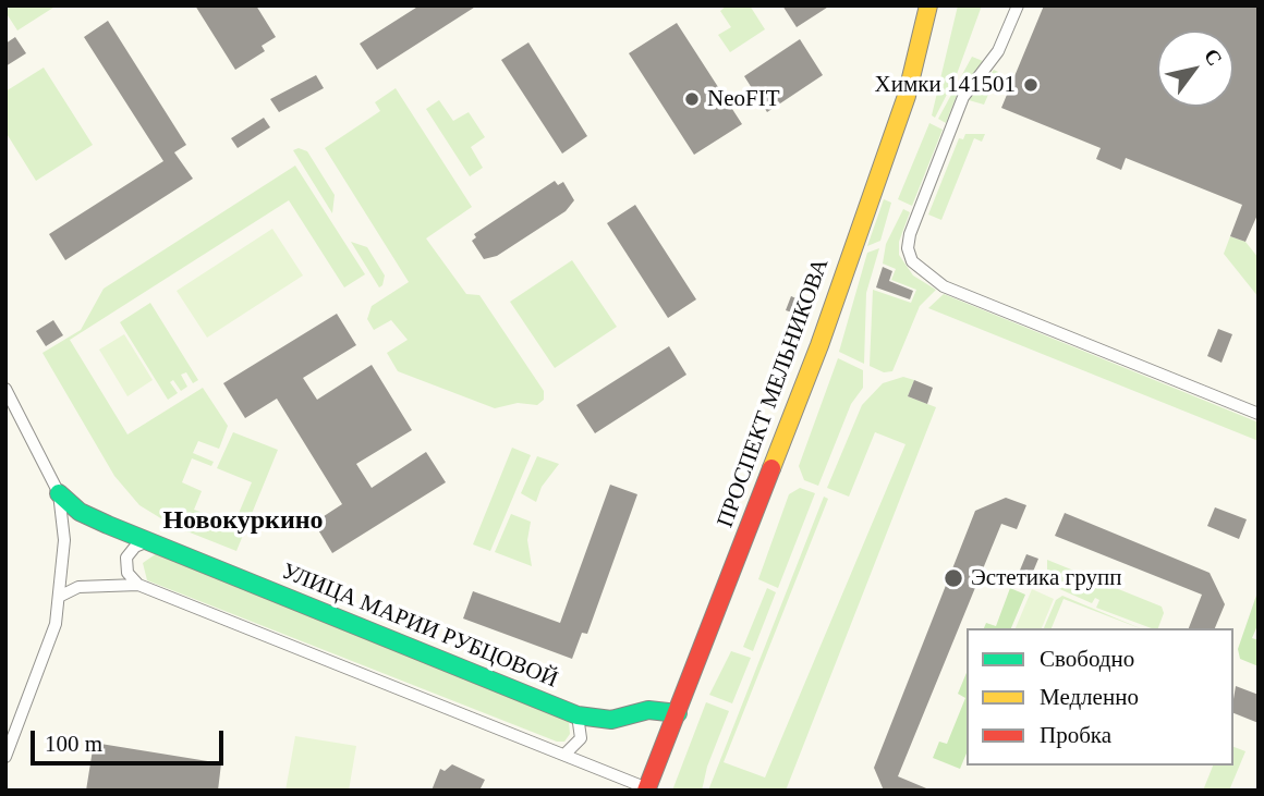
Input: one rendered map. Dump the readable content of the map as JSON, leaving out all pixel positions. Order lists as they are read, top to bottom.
{
  "streets": {
    "street": ["ПРОСПЕКТ МЕЛЬНИКОВА", "УЛИЦА МАРИИ РУБЦОВОЙ"]
  },
  "crossings": [
    ["ПРОСПЕКТ МЕЛЬНИКОВА", "УЛИЦА МАРИИ РУБЦОВОЙ"]
  ],
  "districts": ["Новокуркино"],
  "places": ["Химки 141501", "NeoFIT", "Эстетика групп"],
  "legend": ["Свободно", "Медленно", "Пробка"],
  "scale_bar": "100 m",
  "north": "top right"
}
